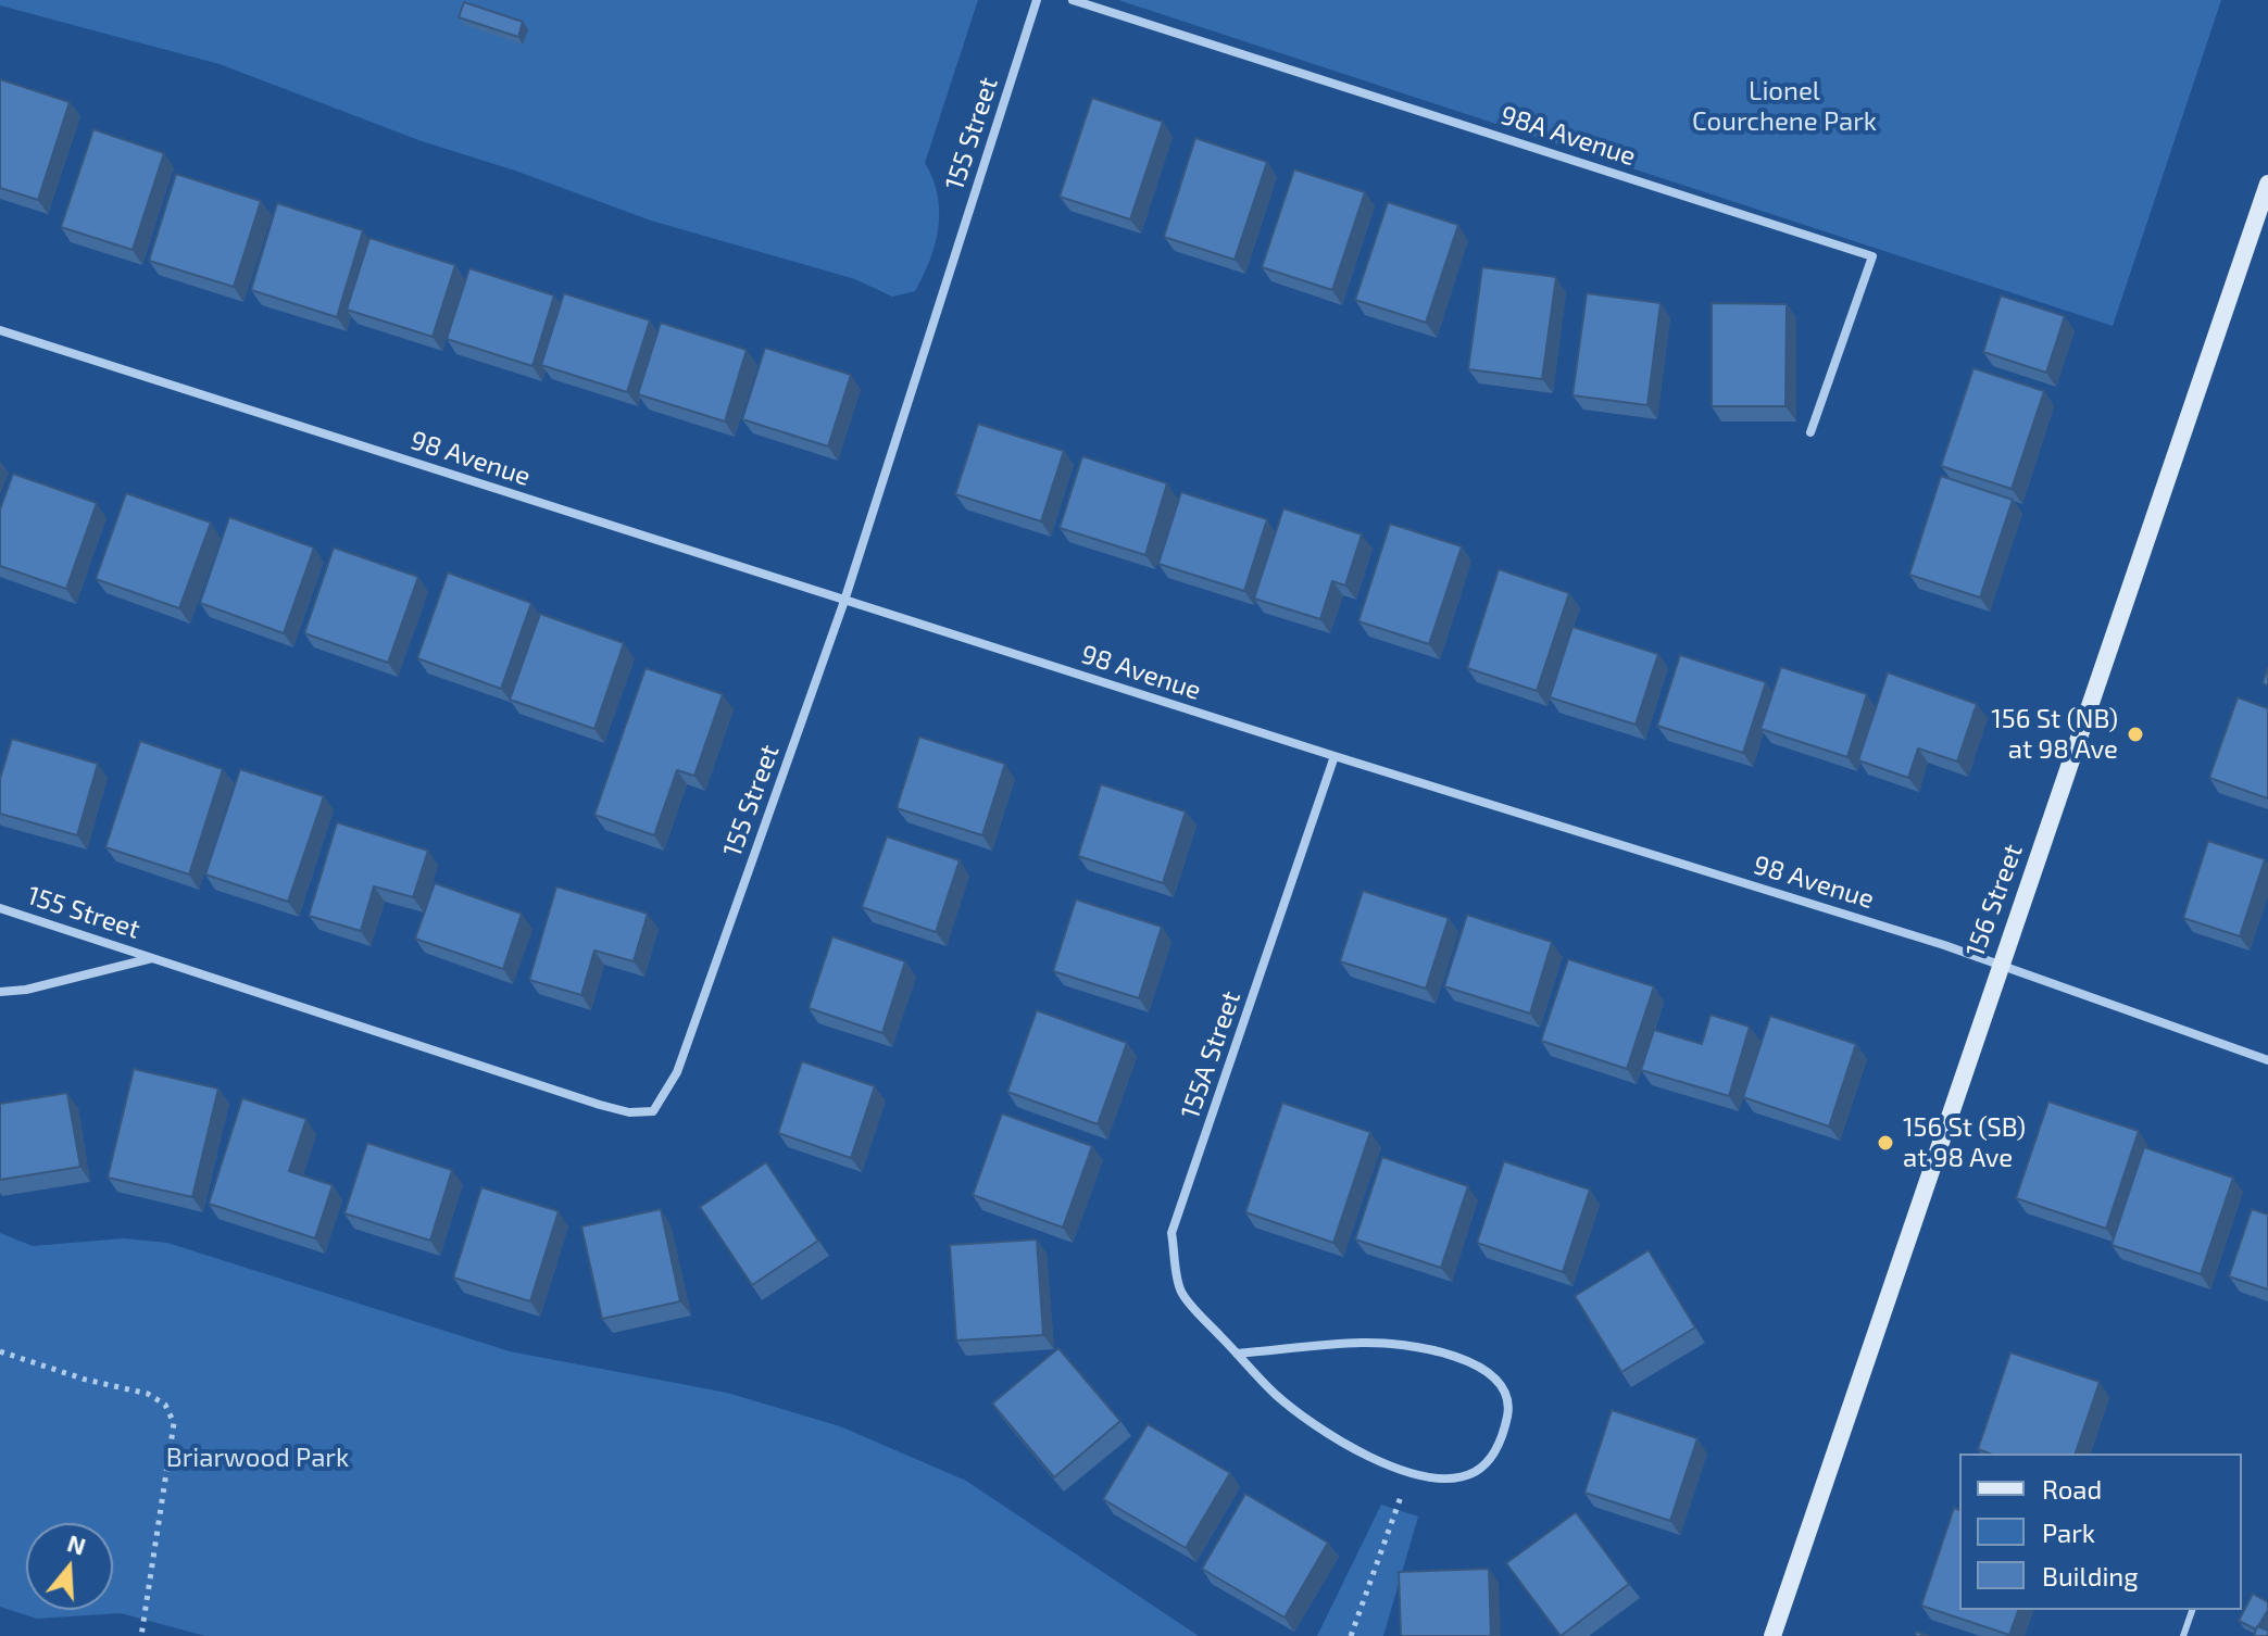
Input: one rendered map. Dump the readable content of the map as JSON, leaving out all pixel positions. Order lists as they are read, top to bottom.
{
  "streets": {
    "main road": ["156 Street"],
    "street": [
      "155 Street",
      "98A Avenue",
      "98 Avenue",
      "155A Street"
    ]
  },
  "crossings": [
    ["155 Street", "98 Avenue"],
    ["98 Avenue", "156 Street"],
    ["98 Avenue", "155A Street"]
  ],
  "parks": ["Lionel Courchene Park", "Briarwood Park"],
  "places": ["156 St (NB) at 98 Ave", "156 St (SB) at 98 Ave"],
  "legend": ["Road", "Park", "Building"],
  "north": "top"
}
